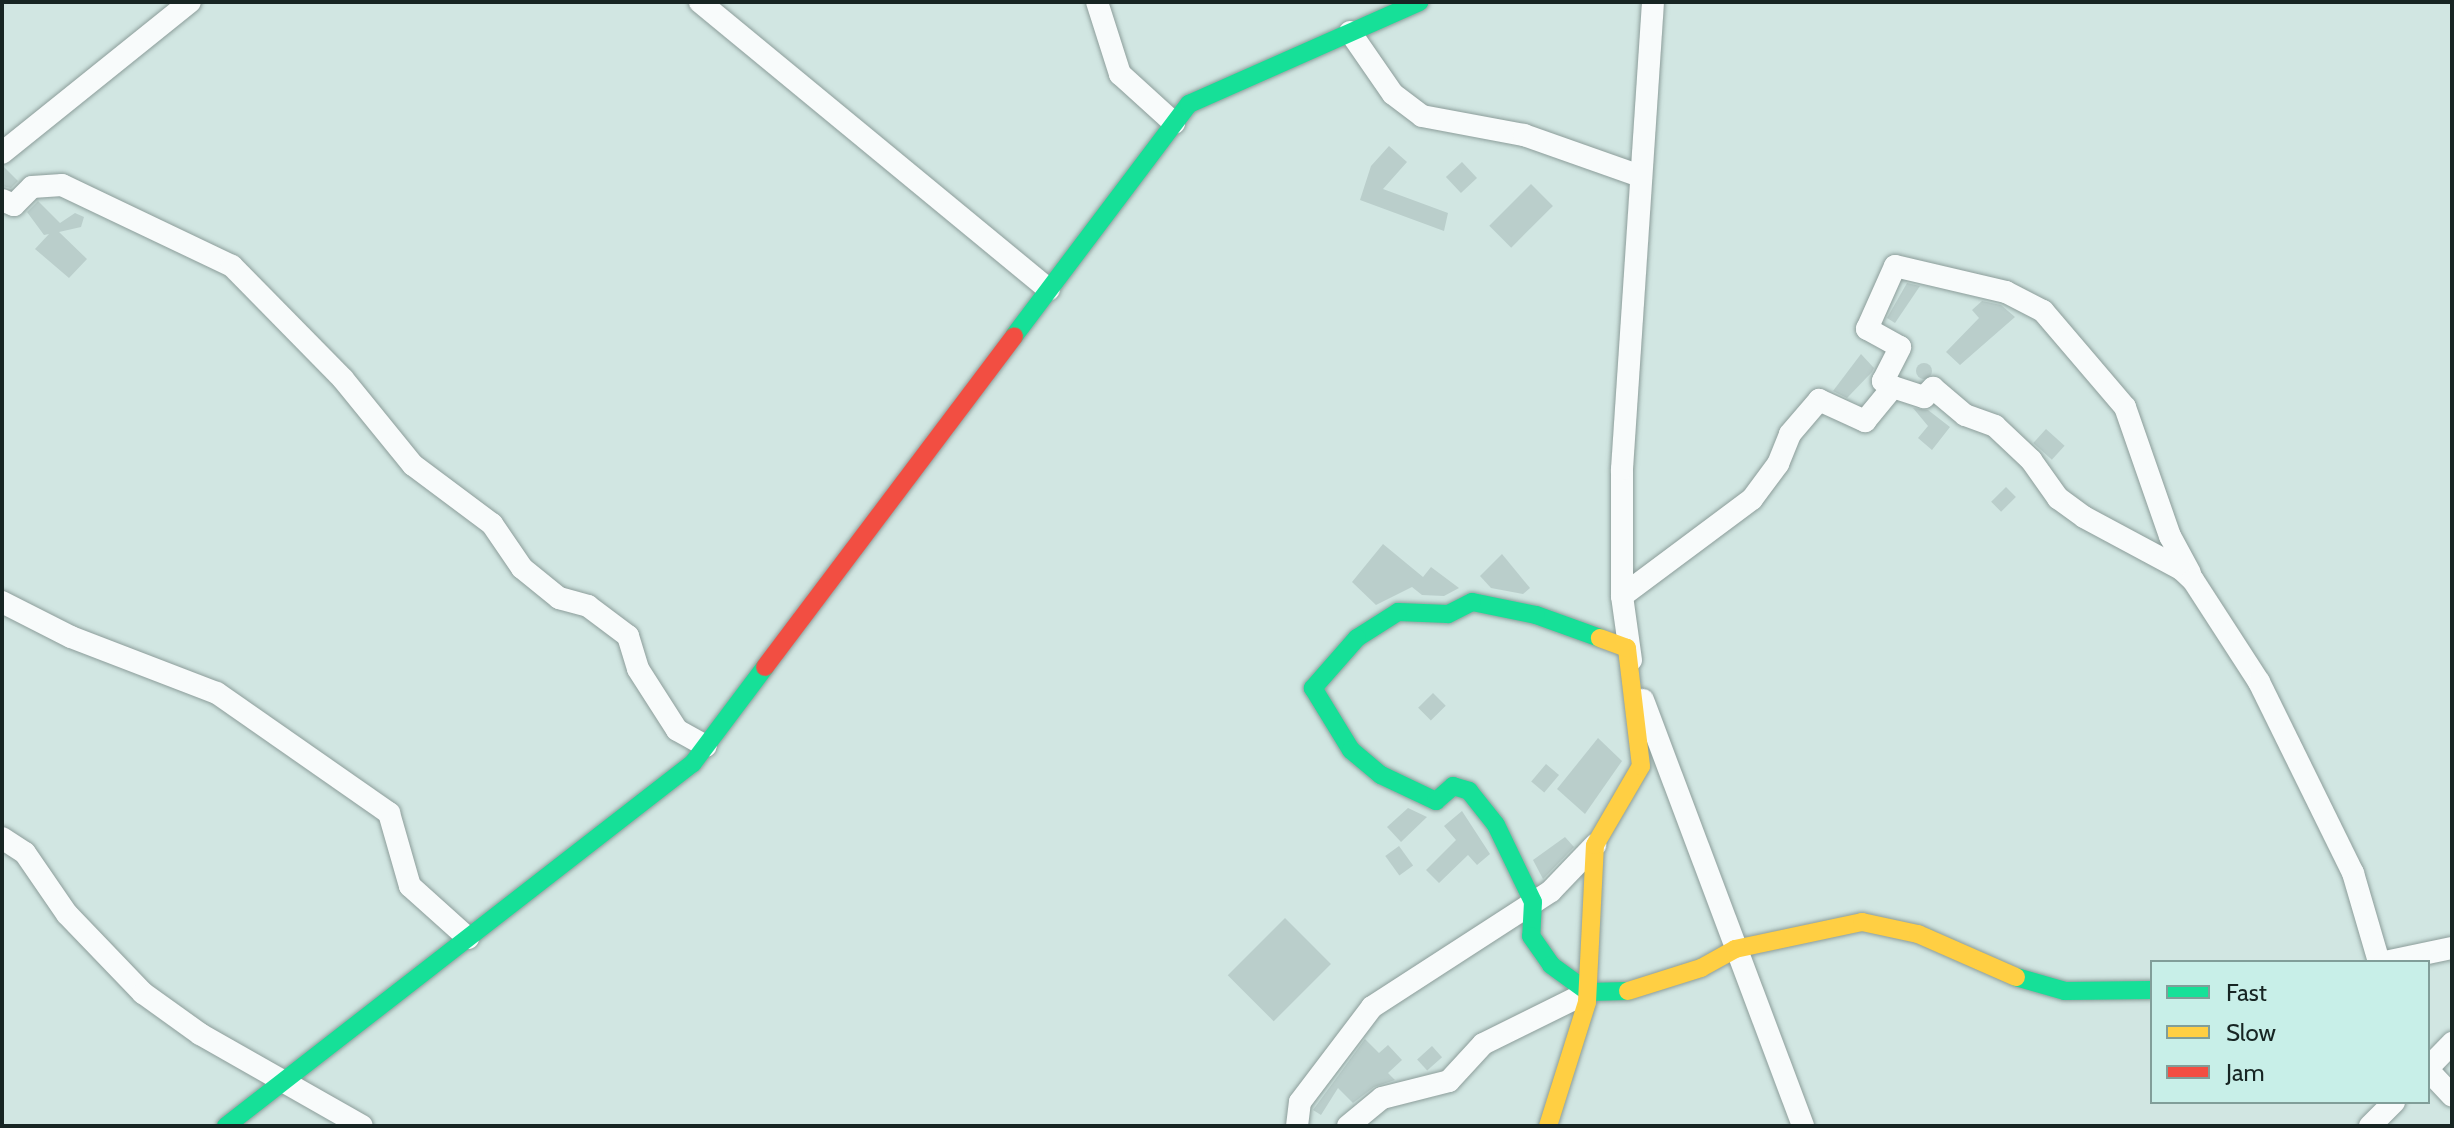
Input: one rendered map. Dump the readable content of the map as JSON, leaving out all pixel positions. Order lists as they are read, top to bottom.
{
  "legend": ["Fast", "Slow", "Jam"]
}
